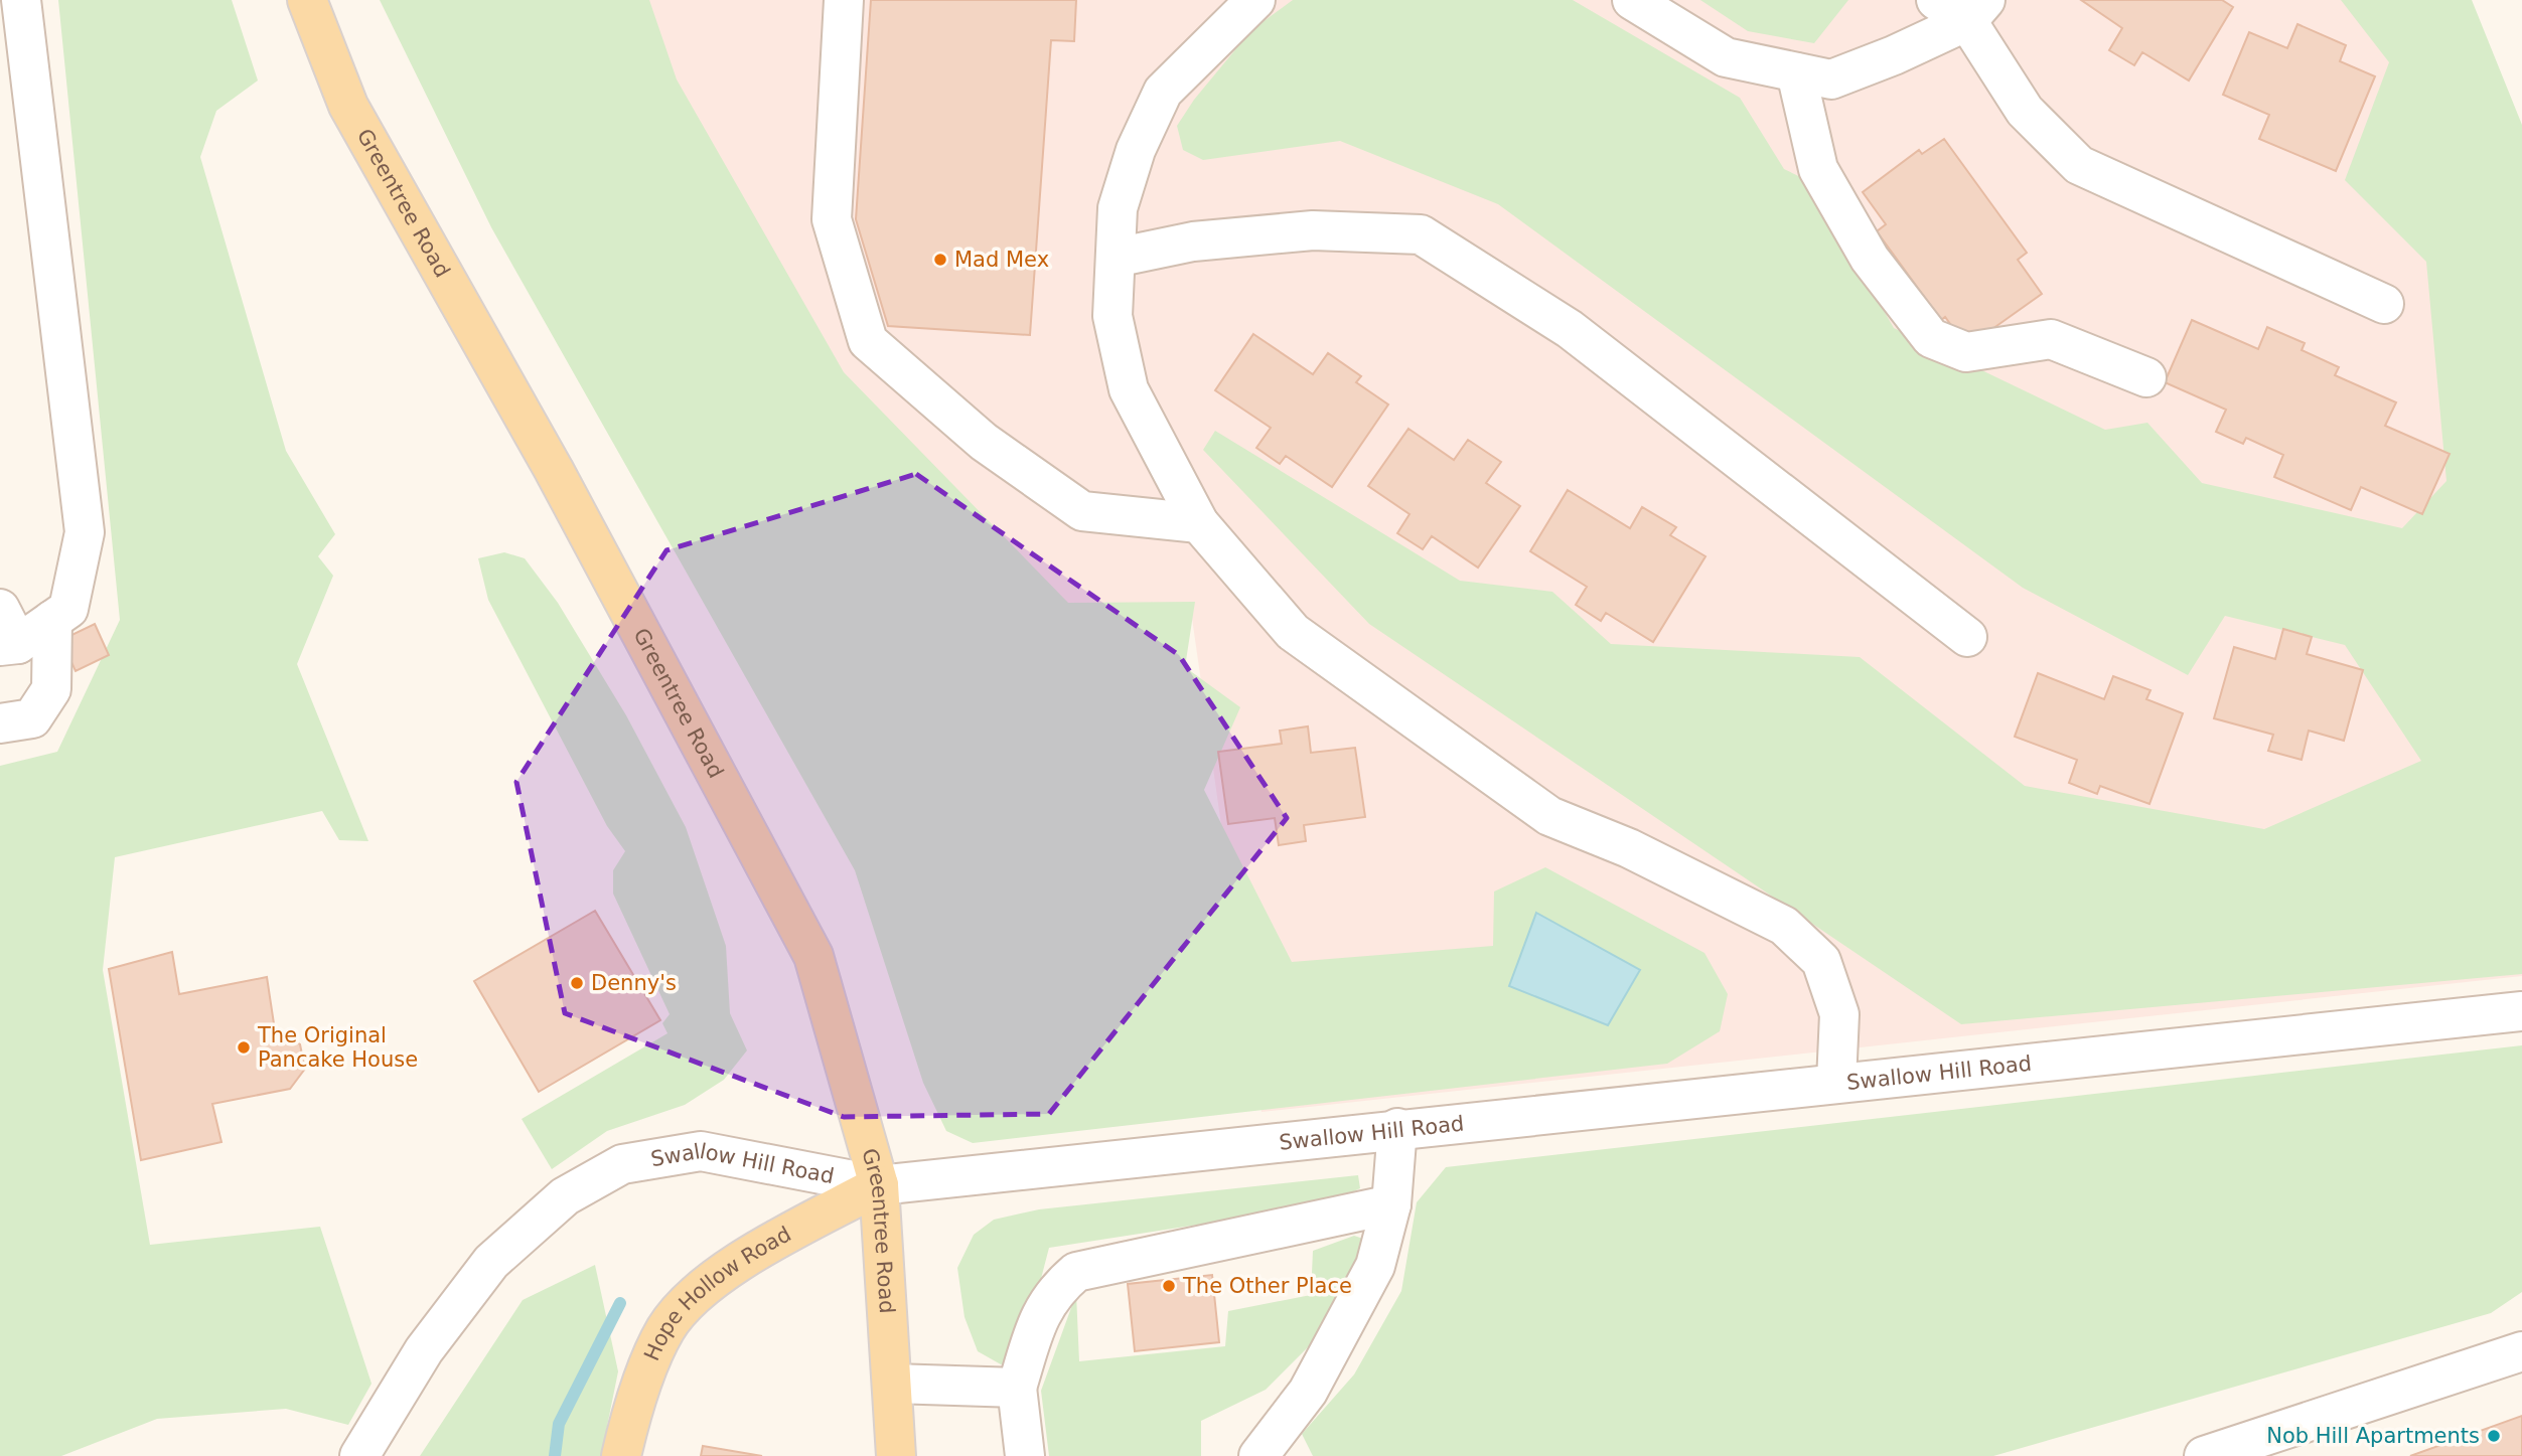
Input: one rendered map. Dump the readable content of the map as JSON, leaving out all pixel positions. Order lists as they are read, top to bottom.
{
  "streets": {
    "main road": ["Greentree Road", "Hope Hollow Road"],
    "street": ["Swallow Hill Road"]
  },
  "crossings": [
    ["Greentree Road", "Swallow Hill Road"],
    ["Greentree Road", "Hope Hollow Road"],
    ["Swallow Hill Road", "Hope Hollow Road"]
  ],
  "places": [
    "Mad Mex",
    "Denny's",
    "The Original Pancake House",
    "The Other Place",
    "Nob Hill Apartments"
  ]
}
